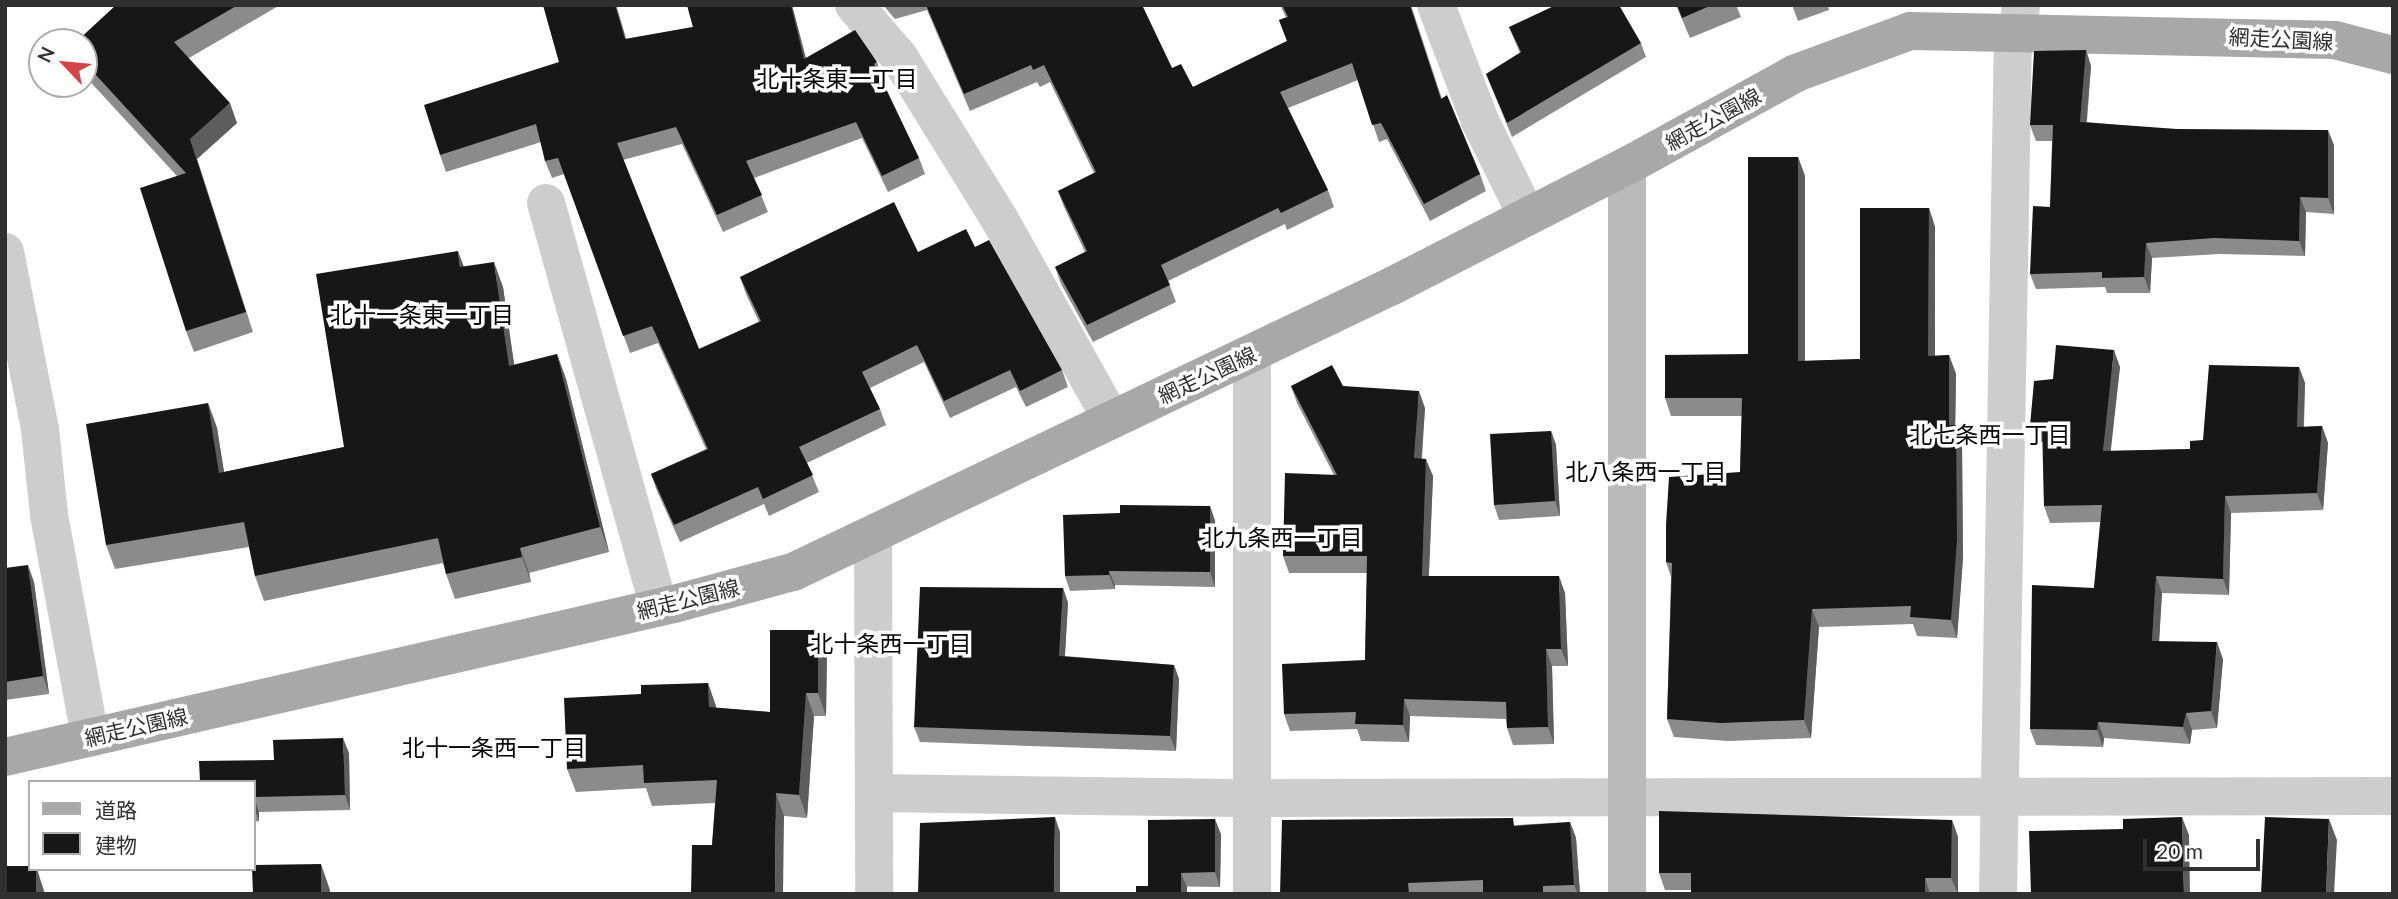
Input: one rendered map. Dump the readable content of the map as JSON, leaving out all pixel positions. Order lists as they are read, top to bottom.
{
  "streets": {
    "main road": ["網走公園線"]
  },
  "districts": [
    "北十条東一丁目",
    "北十一条東一丁目",
    "北七条西一丁目",
    "北八条西一丁目",
    "北九条西一丁目",
    "北十条西一丁目",
    "北十一条西一丁目"
  ],
  "legend": ["道路", "建物"],
  "scale_bar": "20 m",
  "north": "top left"
}
